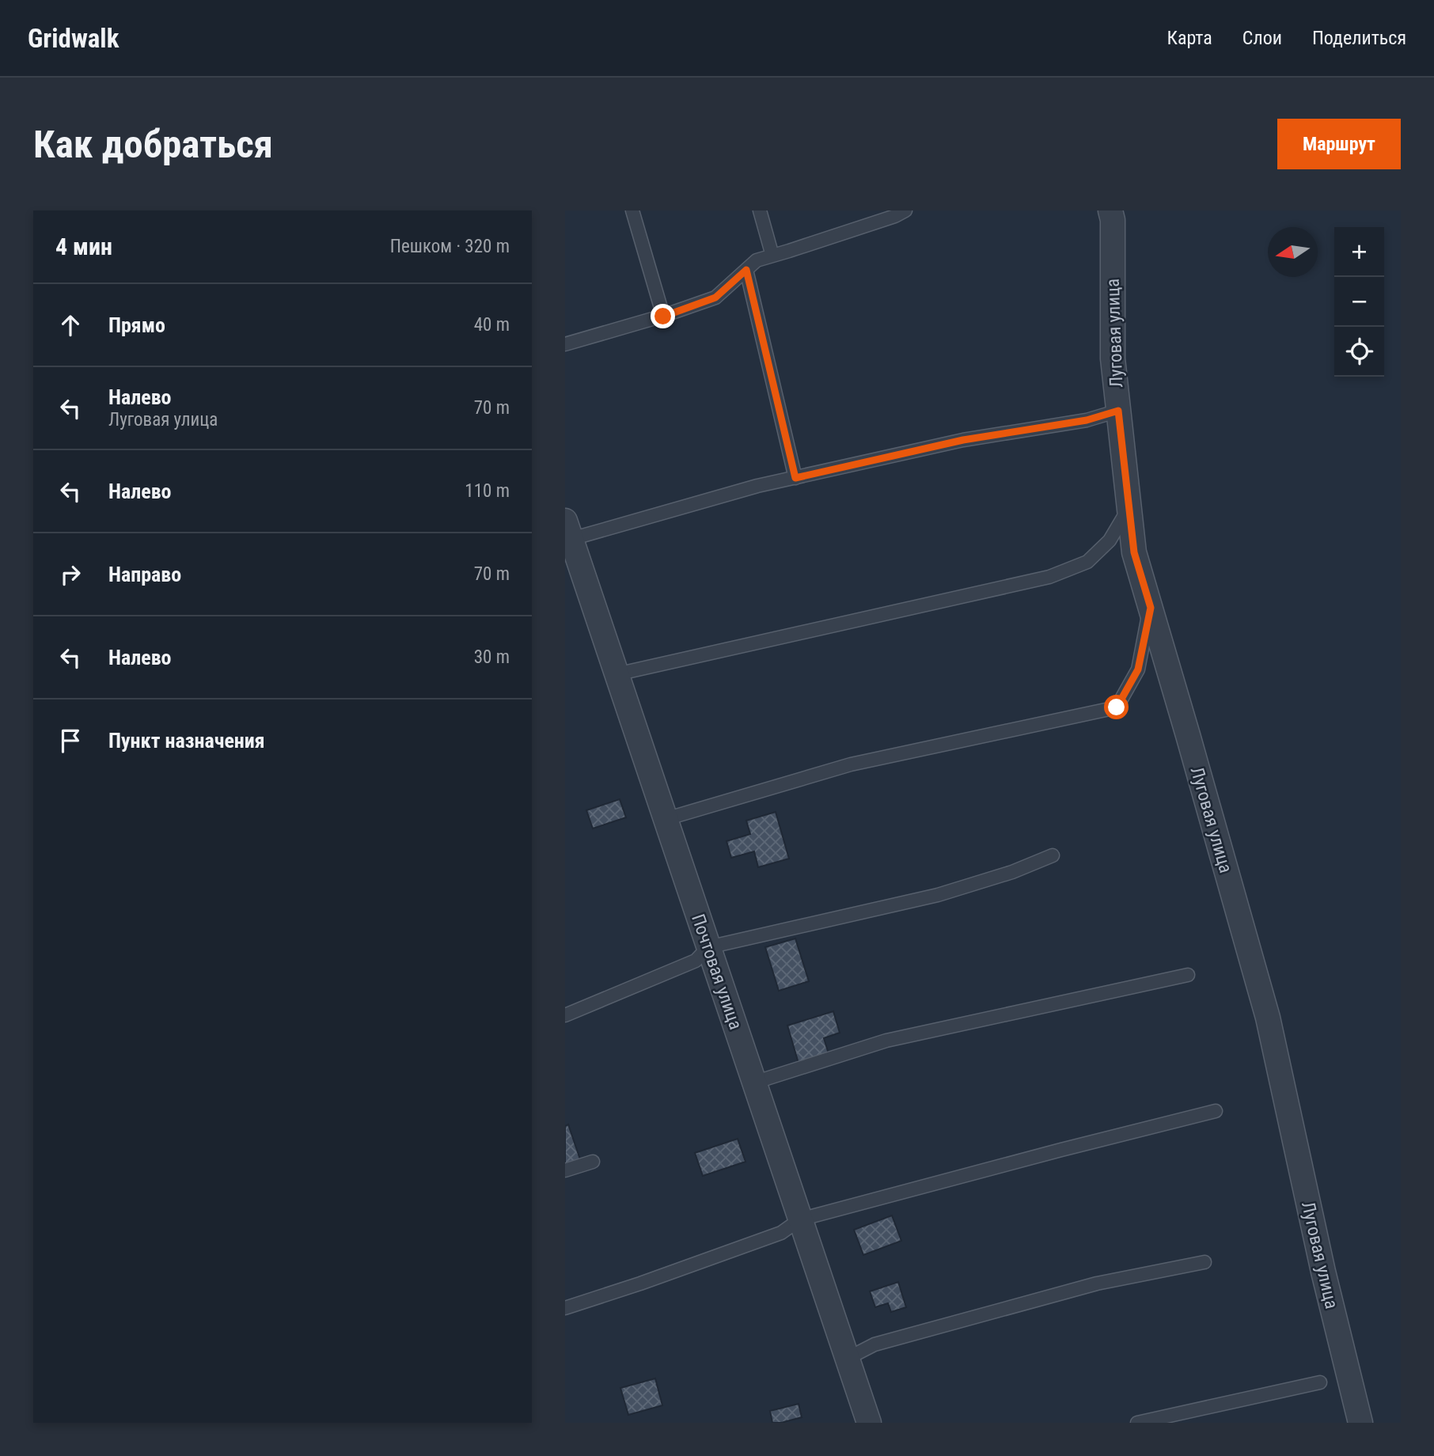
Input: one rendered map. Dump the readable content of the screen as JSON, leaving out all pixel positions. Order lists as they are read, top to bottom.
{
  "streets": {
    "street": ["Луговая улица", "Почтовая улица"]
  },
  "north": "left",
  "page": {
    "header": "Gridwalk",
    "nav": ["Карта", "Слои", "Поделиться"],
    "buttons": "Маршрут",
    "title": "Как добраться",
    "heading": ["4 мин", "Пешком · 320 m"],
    "map_buttons": ["+", "−"],
    "list": [
      ["Прямо", "40 m"],
      ["Налево", "Луговая улица", "70 m"],
      ["Налево", "110 m"],
      ["Направо", "70 m"],
      ["Налево", "30 m"],
      "Пункт назначения"
    ]
  }
}
